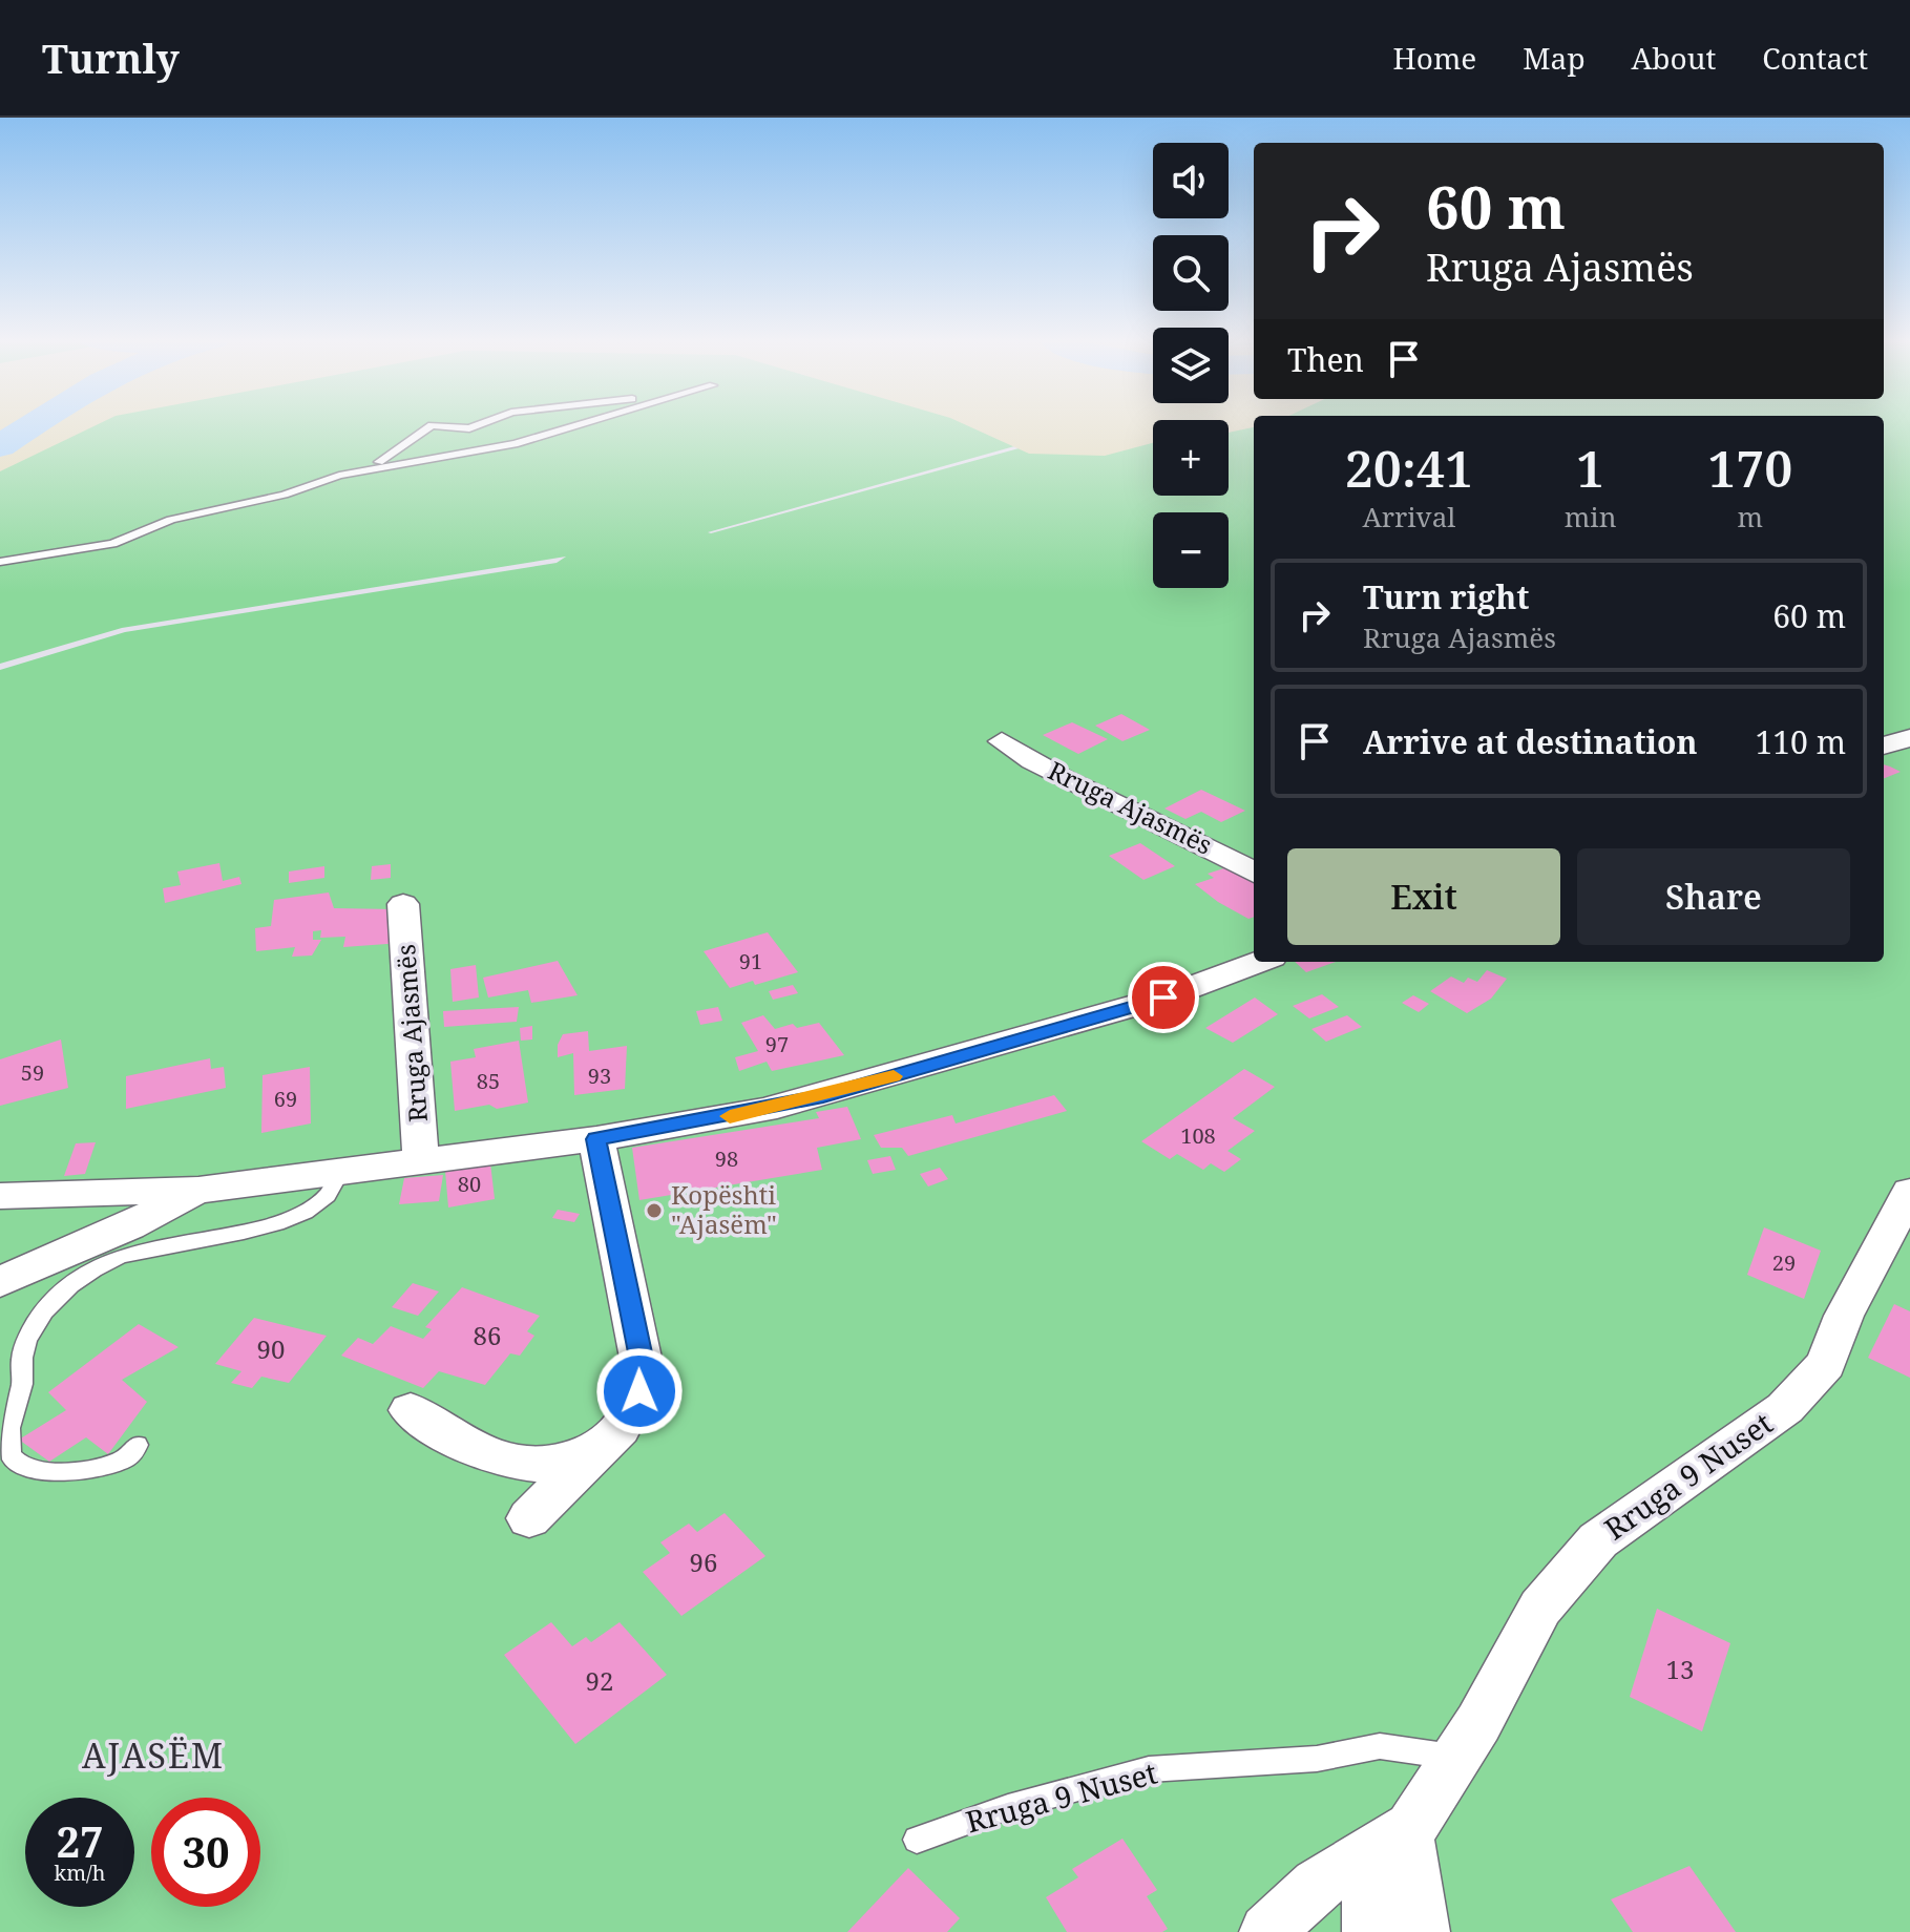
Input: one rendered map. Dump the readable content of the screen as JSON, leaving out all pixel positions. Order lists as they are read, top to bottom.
{
  "streets": {
    "street": ["Rruga Ajasmës", "Rruga 9 Nuset"]
  },
  "districts": ["AJASËM"],
  "places": ["Kopështi \"Ajasëm\""],
  "house_numbers": [
    "91",
    "97",
    "59",
    "93",
    "85",
    "69",
    "108",
    "98",
    "80",
    "29",
    "86",
    "90",
    "96",
    "13",
    "92"
  ],
  "page": {
    "header": "Turnly",
    "nav": [
      "Home",
      "Map",
      "About",
      "Contact"
    ],
    "map_buttons": ["+", "−"],
    "turn": ["60 m", "Rruga Ajasmës"],
    "then": "Then",
    "eta": [
      "20:41",
      "Arrival",
      "1",
      "min",
      "170",
      "m"
    ],
    "list": [
      {
        "name": "Turn right",
        "note": "Rruga Ajasmës",
        "value": "60 m"
      },
      {
        "name": "Arrive at destination",
        "value": "110 m"
      }
    ],
    "buttons": ["Exit", "Share"],
    "speed": "27 km/h",
    "limit": "30"
  }
}
